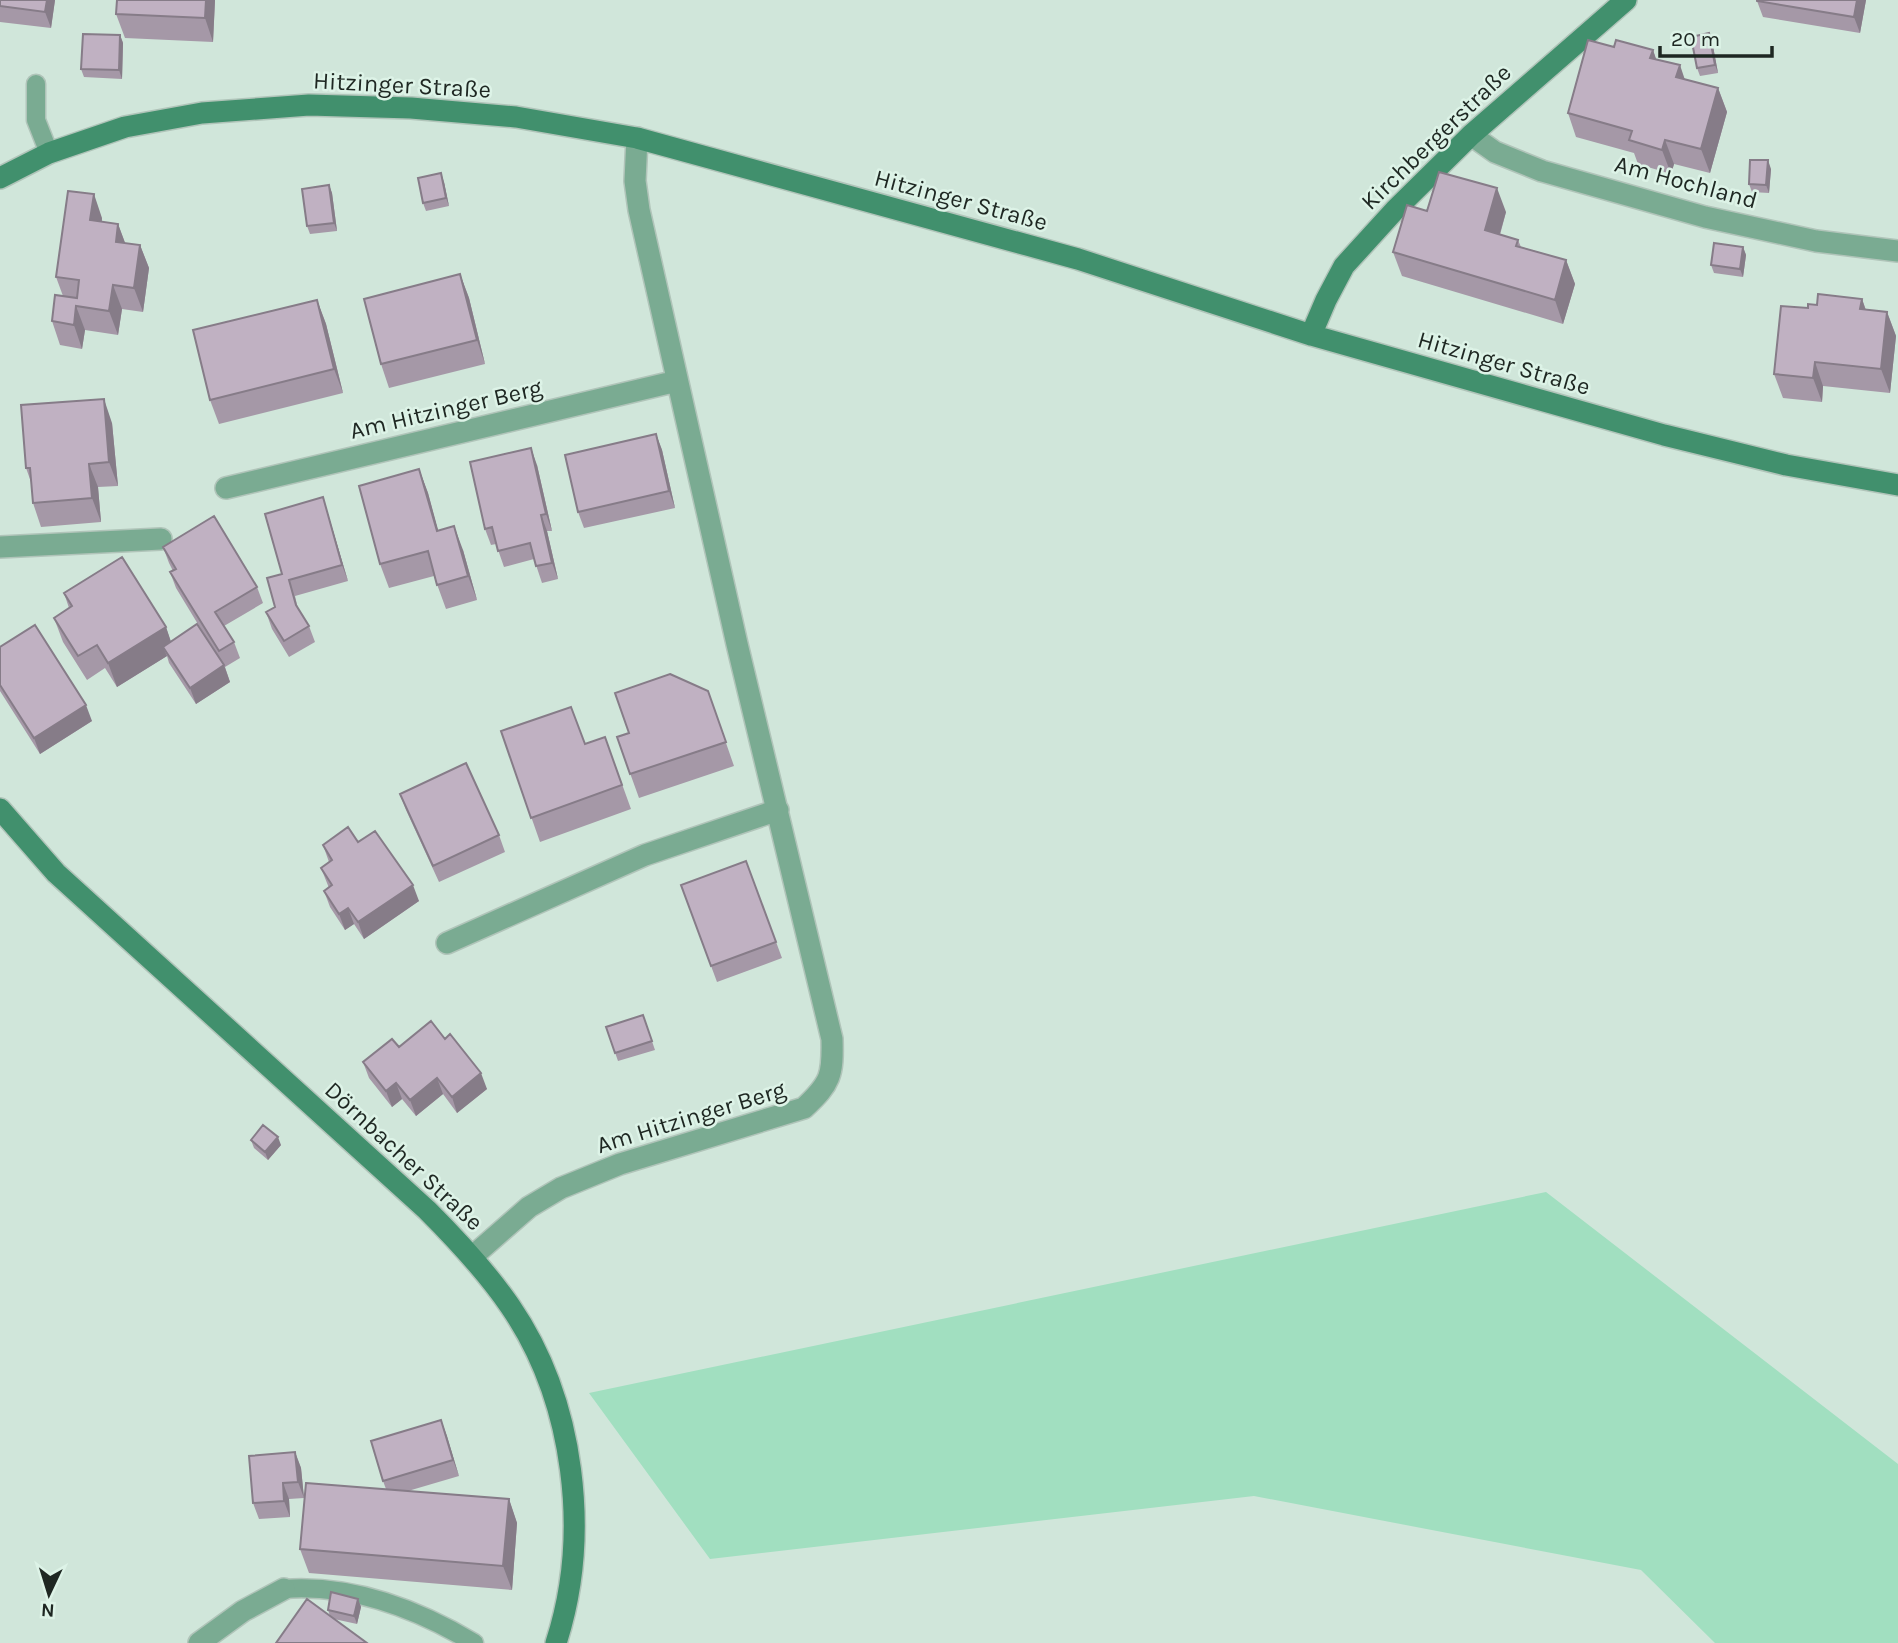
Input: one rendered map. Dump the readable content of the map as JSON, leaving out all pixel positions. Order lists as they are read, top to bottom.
{
  "streets": {
    "street": [
      "Hitzinger Straße",
      "Kirchbergerstraße",
      "Am Hochland",
      "Am Hitzinger Berg",
      "Dörnbacher Straße"
    ]
  },
  "crossings": [
    ["Hitzinger Straße", "Kirchbergerstraße"],
    ["Hitzinger Straße", "Am Hitzinger Berg"],
    ["Kirchbergerstraße", "Am Hochland"],
    ["Am Hitzinger Berg", "Dörnbacher Straße"]
  ],
  "scale_bar": "20 m",
  "north": "bottom"
}
